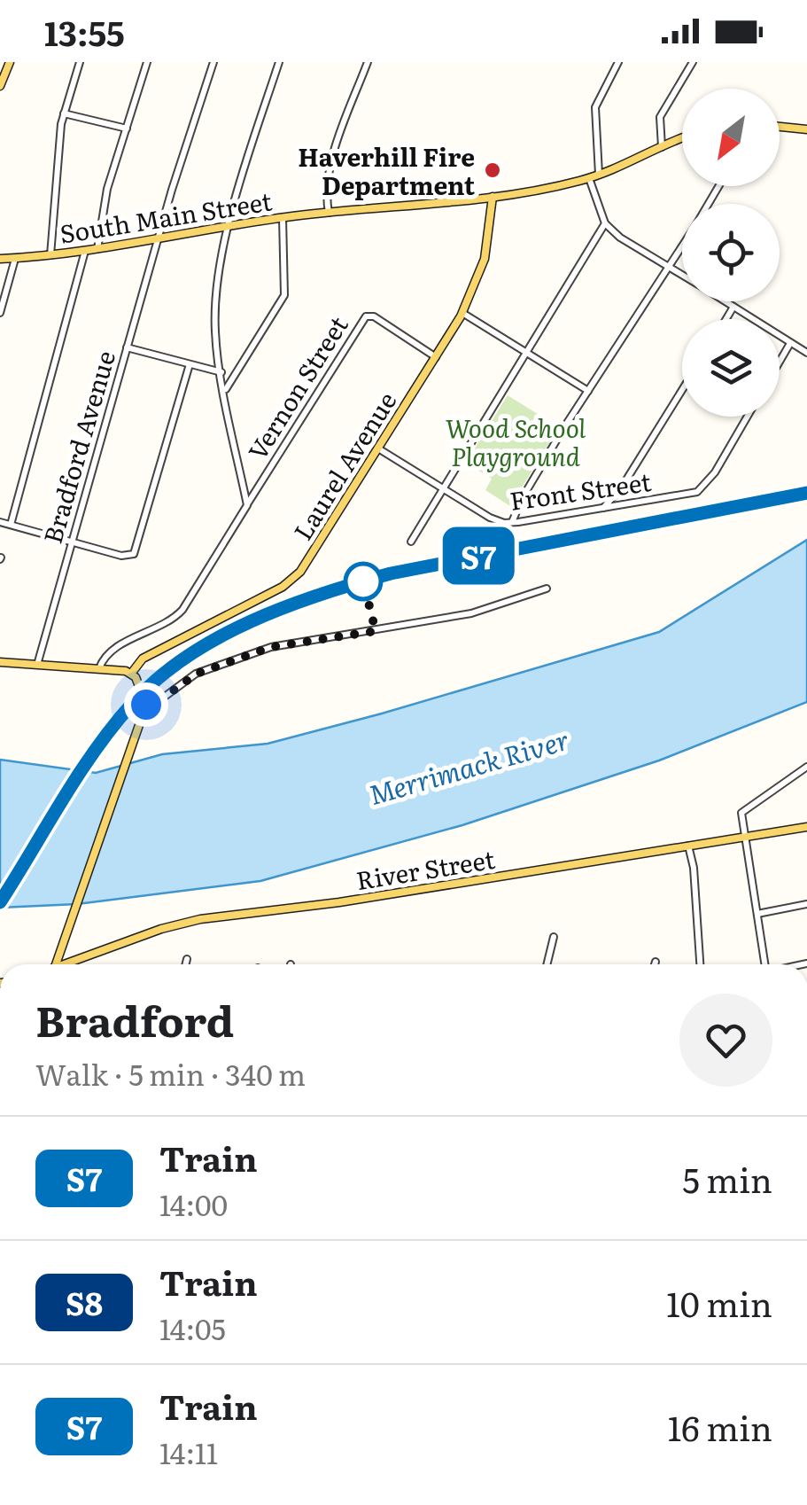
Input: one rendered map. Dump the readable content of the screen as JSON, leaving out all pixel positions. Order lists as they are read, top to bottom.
{
  "streets": {
    "main road": ["South Main Street", "Laurel Avenue", "River Street"],
    "street": ["Vernon Street", "Bradford Avenue", "Front Street"]
  },
  "crossings": [
    ["South Main Street", "Bradford Avenue"],
    ["South Main Street", "Laurel Avenue"],
    ["Vernon Street", "Laurel Avenue"],
    ["Laurel Avenue", "Front Street"]
  ],
  "water": ["Merrimack River"],
  "parks": ["Wood School Playground"],
  "places": ["Haverhill Fire Department"],
  "north": "bottom left",
  "page": {
    "status": "13:55",
    "on_map": "S7",
    "heading": ["Bradford", "Walk · 5 min · 340 m"],
    "list": [
      {
        "mark": "S7",
        "name": "Train",
        "note": "14:00",
        "value": "5 min"
      },
      {
        "mark": "S8",
        "name": "Train",
        "note": "14:05",
        "value": "10 min"
      },
      {
        "mark": "S7",
        "name": "Train",
        "note": "14:11",
        "value": "16 min"
      }
    ]
  }
}
